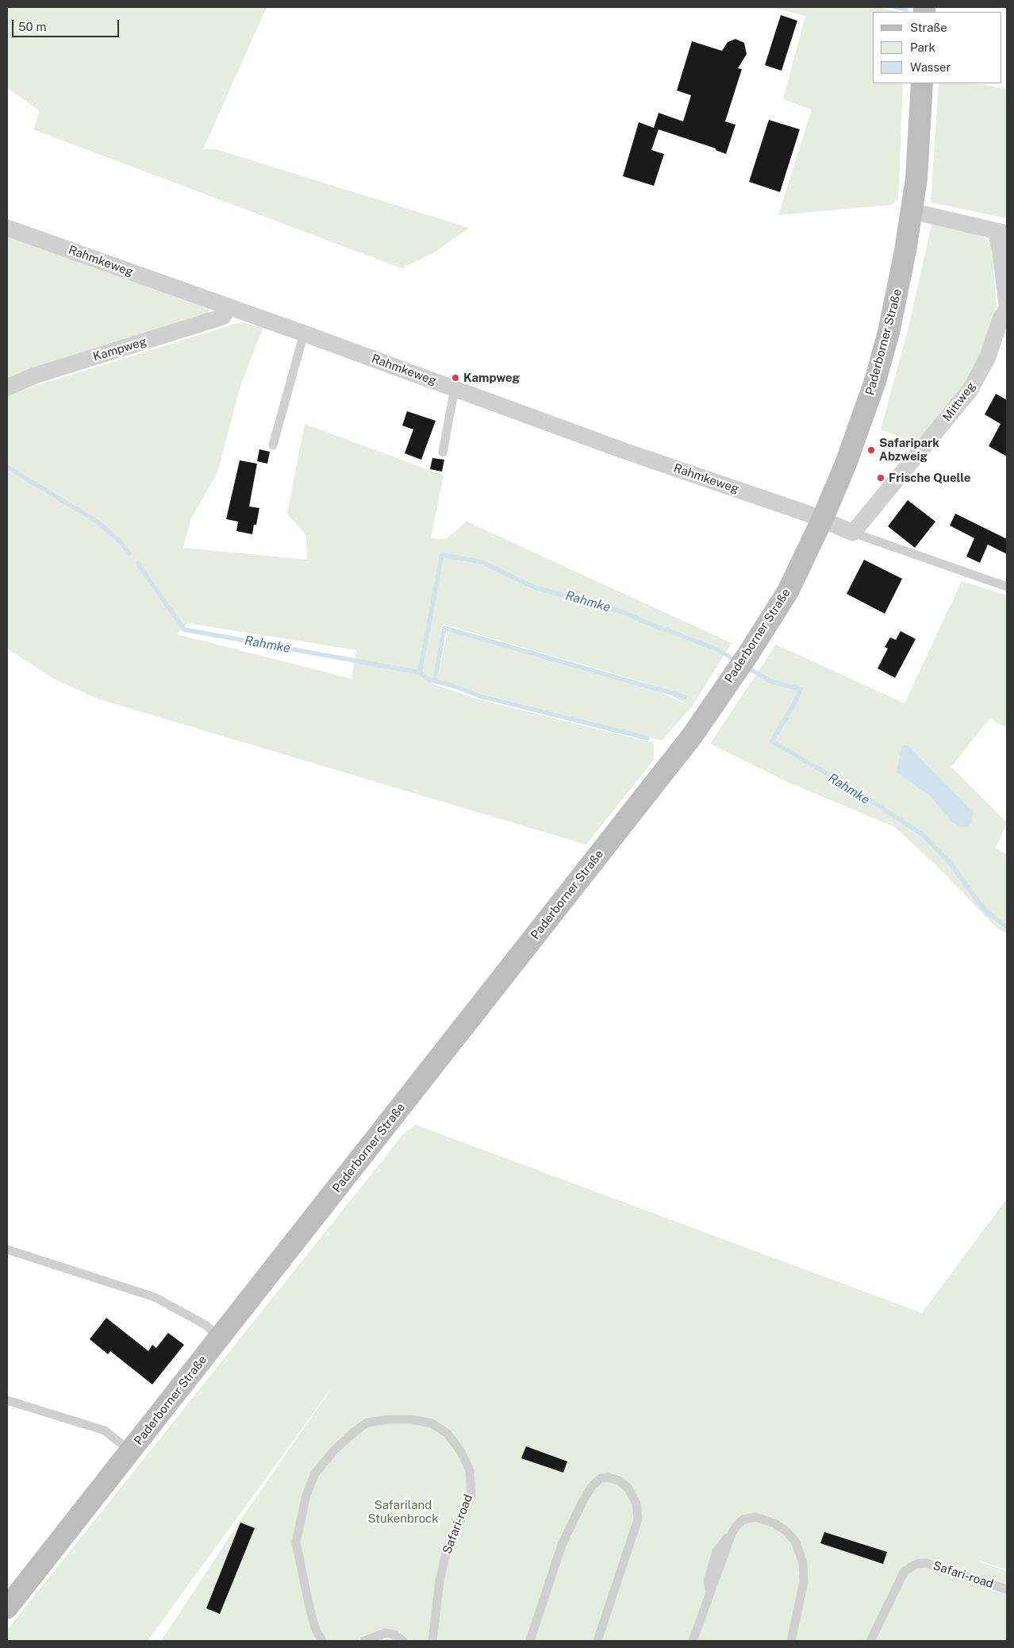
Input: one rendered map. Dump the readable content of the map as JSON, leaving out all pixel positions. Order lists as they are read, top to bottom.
{
  "streets": {
    "main road": ["Paderborner Straße"],
    "street": ["Rahmkeweg", "Kampweg", "Mittweg"],
    "lane": ["Safari-road"]
  },
  "crossings": [
    ["Rahmkeweg", "Paderborner Straße"],
    ["Rahmkeweg", "Kampweg"]
  ],
  "water": ["Rahmke"],
  "parks": ["Safariland Stukenbrock"],
  "places": ["Kampweg", "Safaripark Abzweig", "Frische Quelle"],
  "legend": ["Straße", "Park", "Wasser"],
  "scale_bar": "50 m"
}
